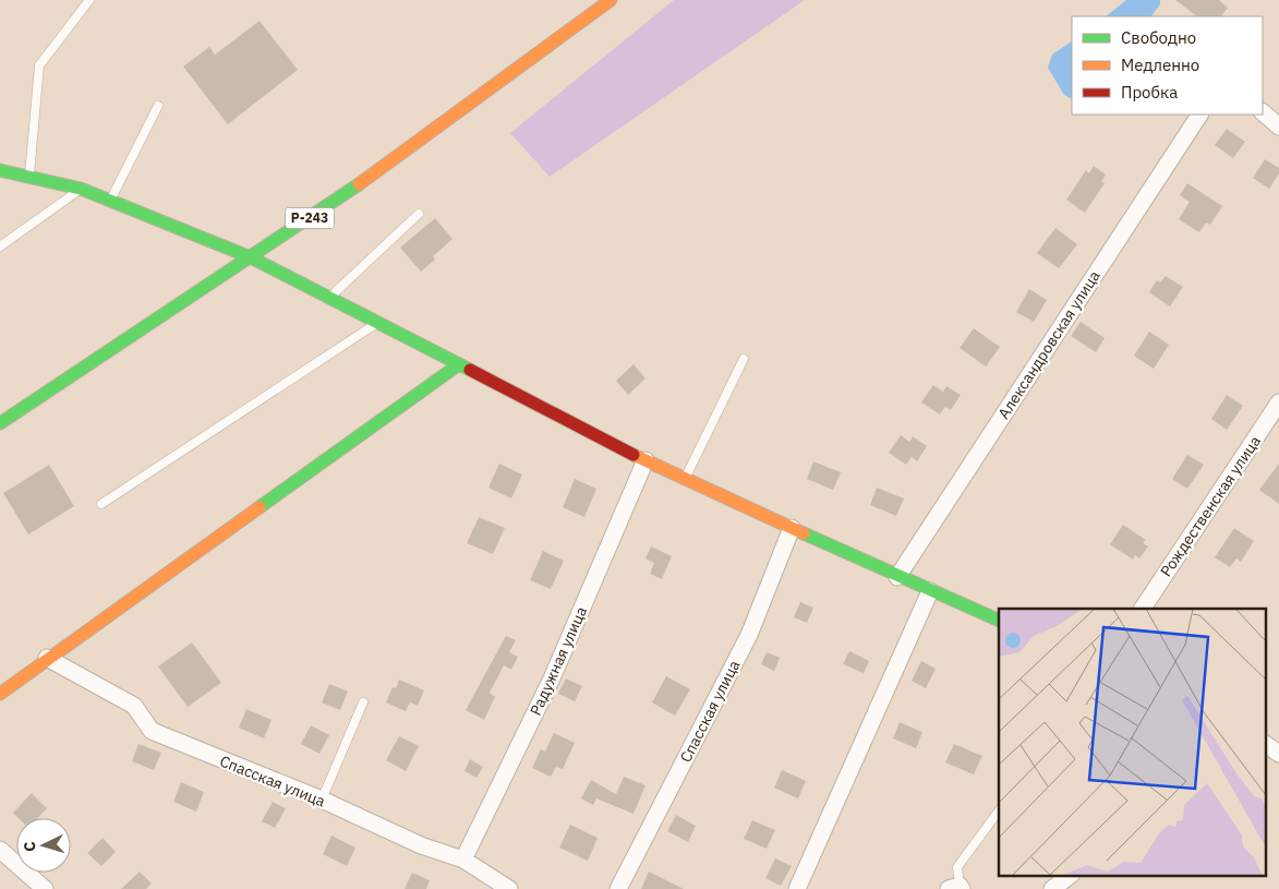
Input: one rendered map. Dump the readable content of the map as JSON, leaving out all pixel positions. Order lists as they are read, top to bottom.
{
  "streets": {
    "main road": ["Р-243"],
    "street": [
      "Александровская улица",
      "Рождественская улица",
      "Радужная улица",
      "Спасская улица"
    ]
  },
  "crossings": [
    ["Радужная улица", "Спасская улица"]
  ],
  "legend": ["Свободно", "Медленно", "Пробка"],
  "north": "left"
}
